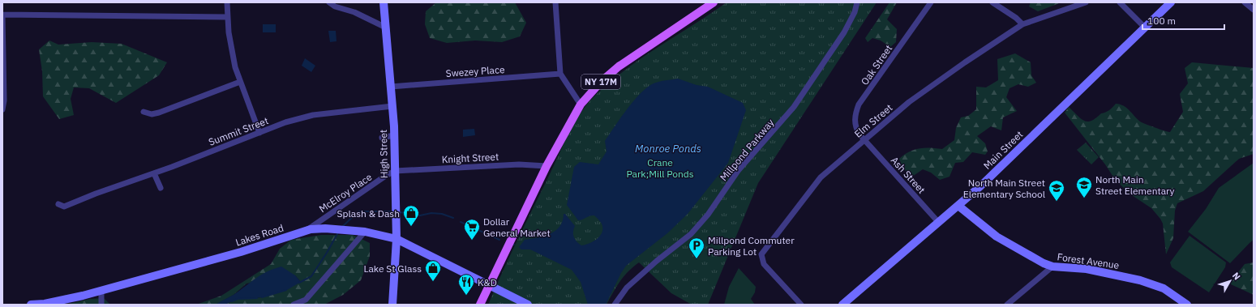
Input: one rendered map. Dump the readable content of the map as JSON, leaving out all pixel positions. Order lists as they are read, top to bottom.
{
  "streets": {
    "main road": ["NY 17M"],
    "street": [
      "Oak Street",
      "Swezey Place",
      "Elm Street",
      "Summit Street",
      "Millpond Parkway",
      "Main Street",
      "High Street",
      "Knight Street",
      "Ash Street",
      "McElroy Place",
      "Lakes Road",
      "Forest Avenue"
    ]
  },
  "crossings": [
    ["Oak Street", "Elm Street"],
    ["Oak Street", "Ash Street"],
    ["Swezey Place", "High Street"],
    ["NY 17M", "Knight Street"],
    ["NY 17M", "Lakes Road"],
    ["Elm Street", "Ash Street"],
    ["Summit Street", "High Street"],
    ["Main Street", "Ash Street"],
    ["Main Street", "Forest Avenue"],
    ["High Street", "Knight Street"],
    ["High Street", "McElroy Place"],
    ["High Street", "Lakes Road"],
    ["Knight Street", "McElroy Place"],
    ["McElroy Place", "Lakes Road"]
  ],
  "water": ["Monroe Ponds"],
  "parks": ["Crane Park;Mill Ponds"],
  "places": {
    "school or university": ["North Main Street Elementary", "North Main Street Elementary School"],
    "shop": ["Splash & Dash", "Lake St Glass"],
    "supermarket": ["Dollar General Market"],
    "parking": ["Millpond Commuter Parking Lot"],
    "restaurant": ["K&D"]
  },
  "scale_bar": "100 m",
  "north": "top right"
}
